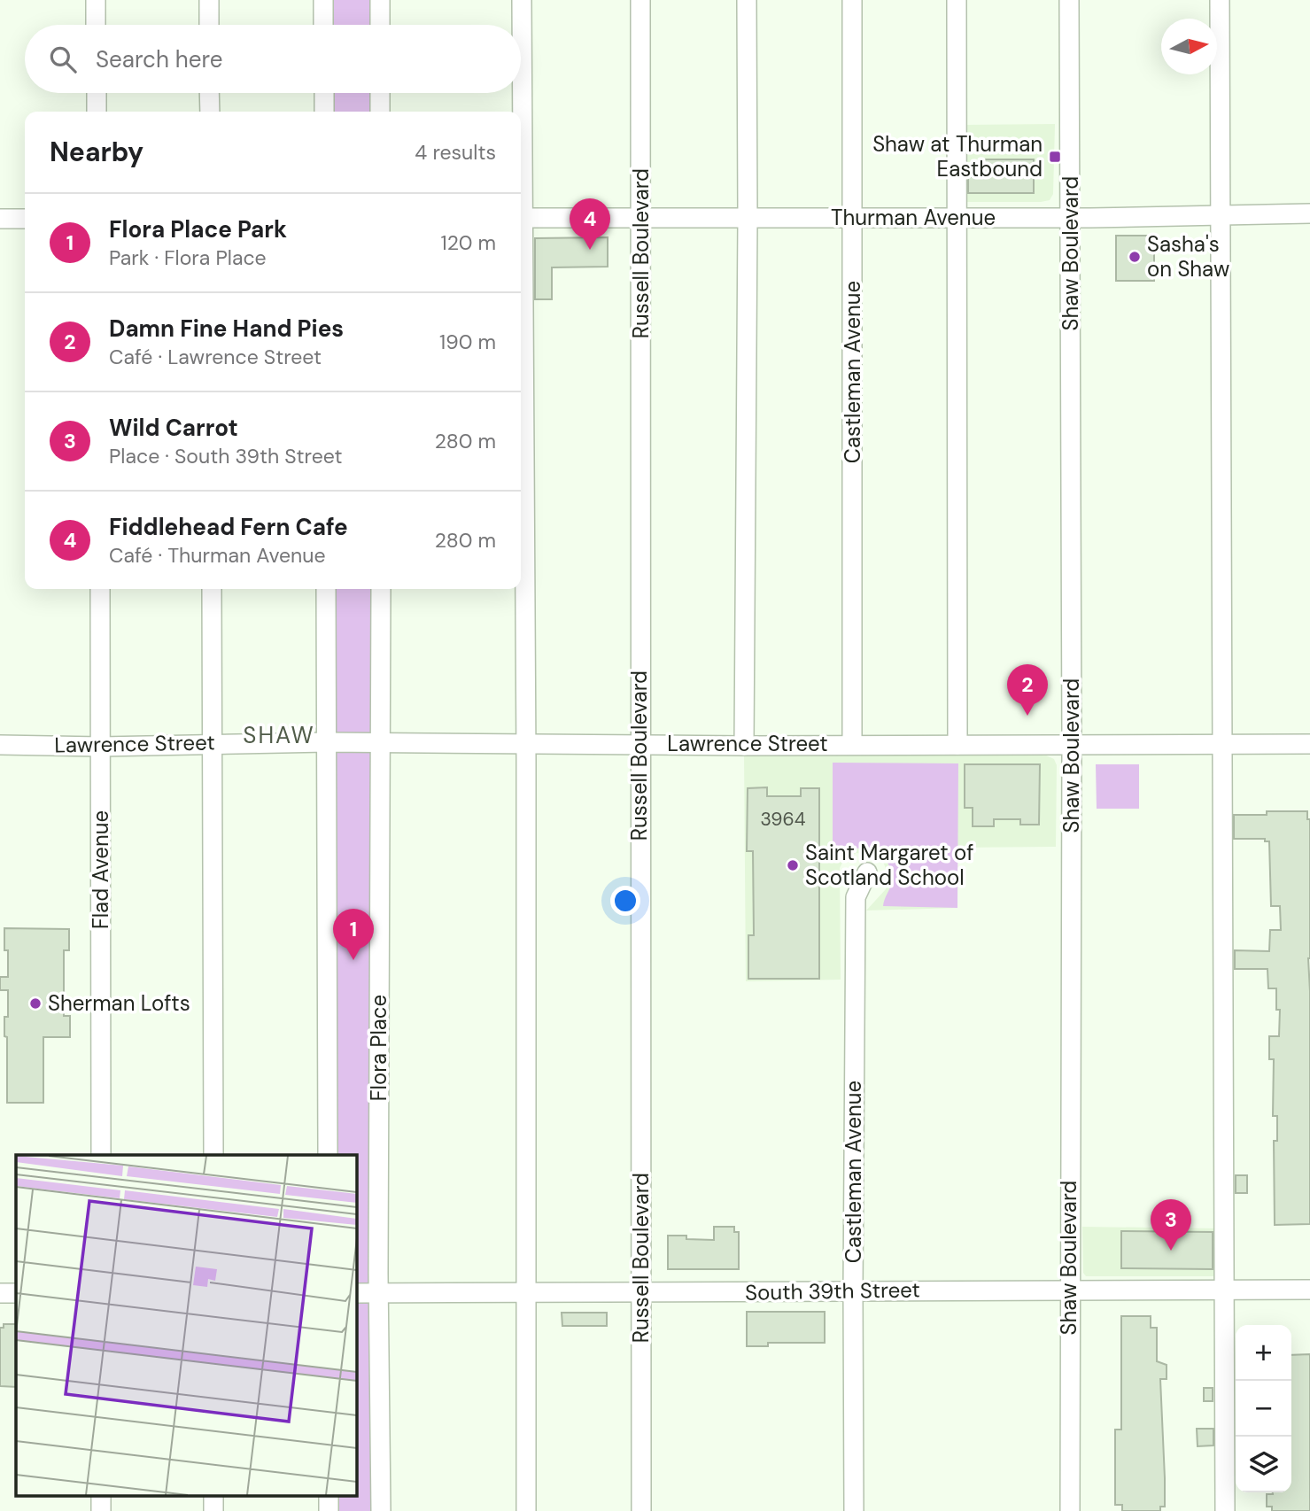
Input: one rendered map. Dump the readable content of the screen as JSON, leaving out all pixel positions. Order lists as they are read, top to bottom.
{
  "streets": {
    "street": [
      "Thurman Avenue",
      "Russell Boulevard",
      "Shaw Boulevard",
      "Castleman Avenue",
      "Lawrence Street",
      "Flad Avenue",
      "Flora Place",
      "South 39th Street"
    ]
  },
  "crossings": [
    ["Thurman Avenue", "Russell Boulevard"],
    ["Thurman Avenue", "Shaw Boulevard"],
    ["Thurman Avenue", "Castleman Avenue"],
    ["Russell Boulevard", "Lawrence Street"],
    ["Russell Boulevard", "South 39th Street"],
    ["Shaw Boulevard", "Lawrence Street"],
    ["Shaw Boulevard", "South 39th Street"],
    ["Castleman Avenue", "Lawrence Street"],
    ["Castleman Avenue", "South 39th Street"],
    ["Lawrence Street", "Flad Avenue"],
    ["Lawrence Street", "Flora Place"],
    ["Flora Place", "South 39th Street"]
  ],
  "districts": ["SHAW"],
  "places": {
    "transit": ["Shaw at Thurman Eastbound"],
    "other": ["Sasha's on Shaw", "Saint Margaret of Scotland School", "Sherman Lofts"]
  },
  "house_numbers": ["3964"],
  "north": "right",
  "page": {
    "search": "Search here",
    "heading": ["Nearby", "4 results"],
    "list": [
      {
        "mark": "1",
        "name": "Flora Place Park",
        "note": "Park · Flora Place",
        "value": "120 m"
      },
      {
        "mark": "2",
        "name": "Damn Fine Hand Pies",
        "note": "Café · Lawrence Street",
        "value": "190 m"
      },
      {
        "mark": "3",
        "name": "Wild Carrot",
        "note": "Place · South 39th Street",
        "value": "280 m"
      },
      {
        "mark": "4",
        "name": "Fiddlehead Fern Cafe",
        "note": "Café · Thurman Avenue",
        "value": "280 m"
      }
    ],
    "pins": [
      "4",
      "2",
      "1",
      "3"
    ],
    "map_buttons": ["+", "−"]
  }
}
